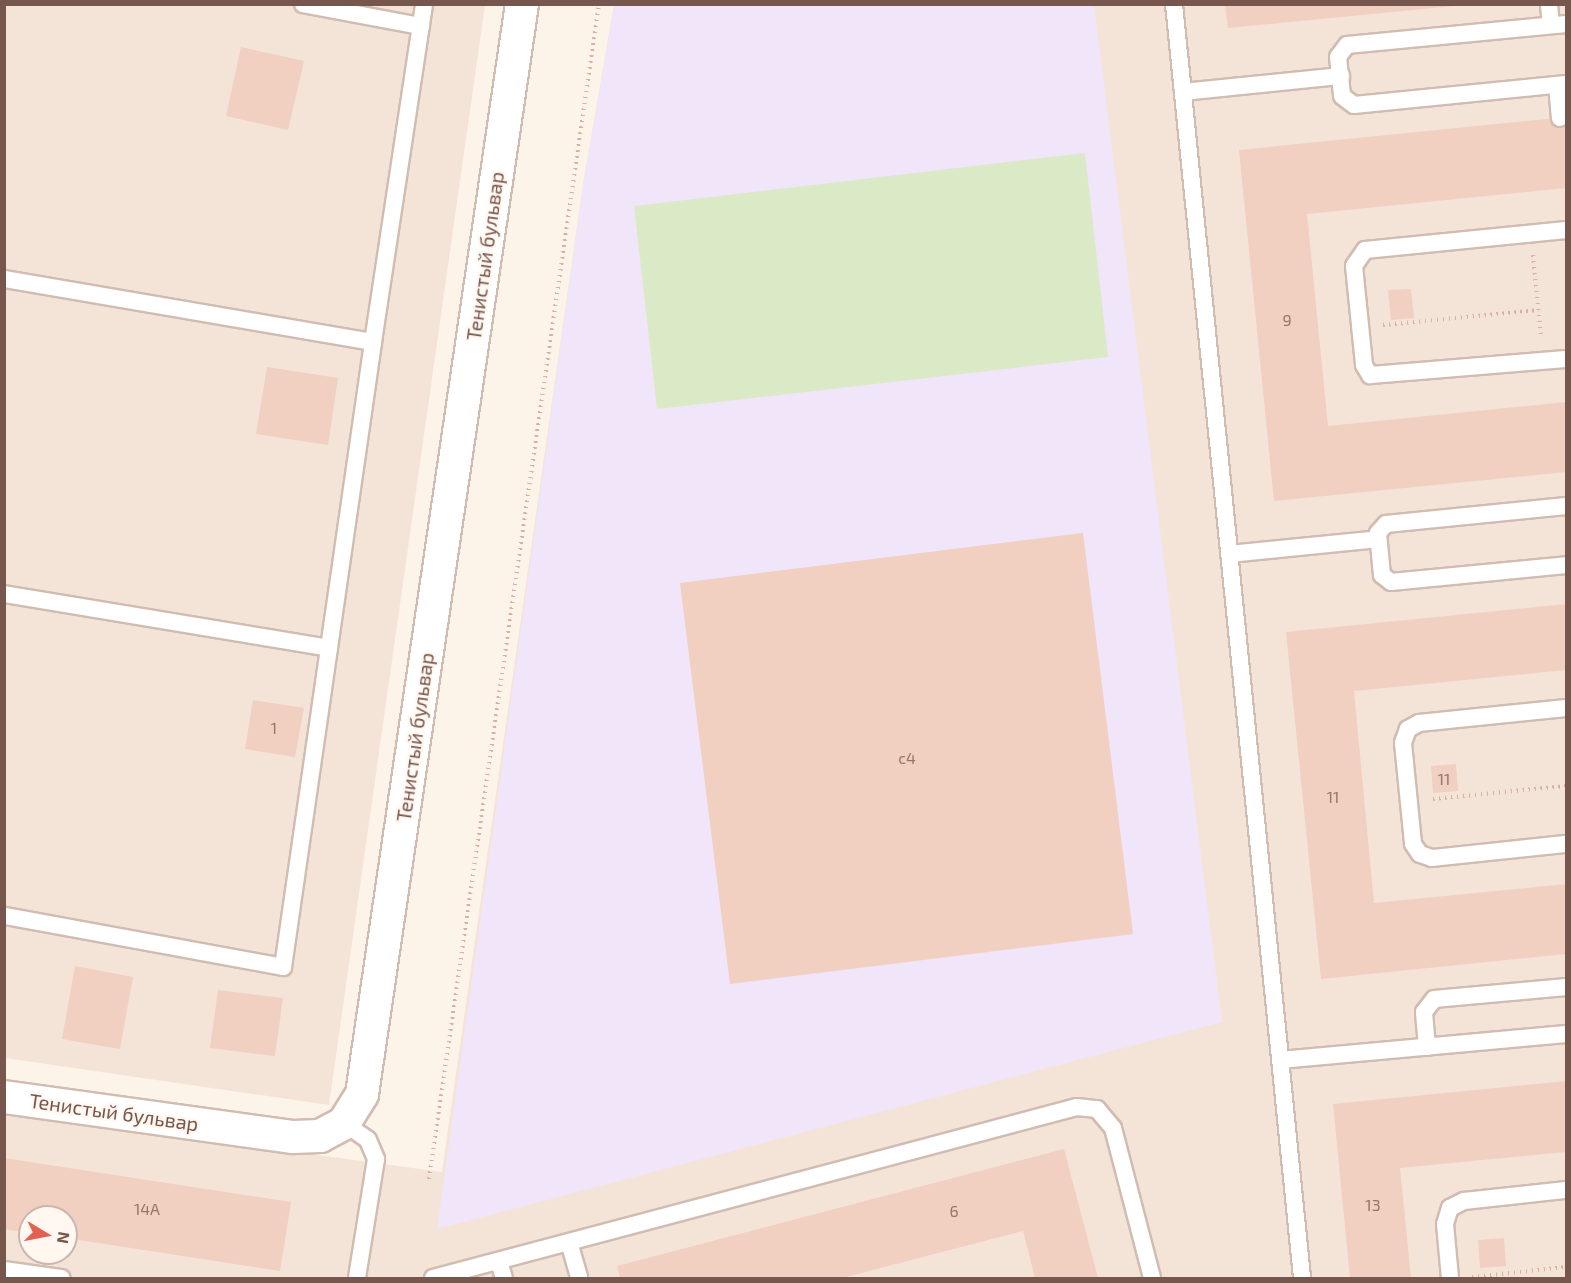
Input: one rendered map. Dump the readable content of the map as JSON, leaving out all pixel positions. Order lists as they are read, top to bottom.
{
  "streets": {
    "street": ["Тенистый бульвар"]
  },
  "house_numbers": [
    "9",
    "1",
    "с4",
    "11",
    "11",
    "13",
    "14А",
    "6"
  ],
  "north": "right"
}
